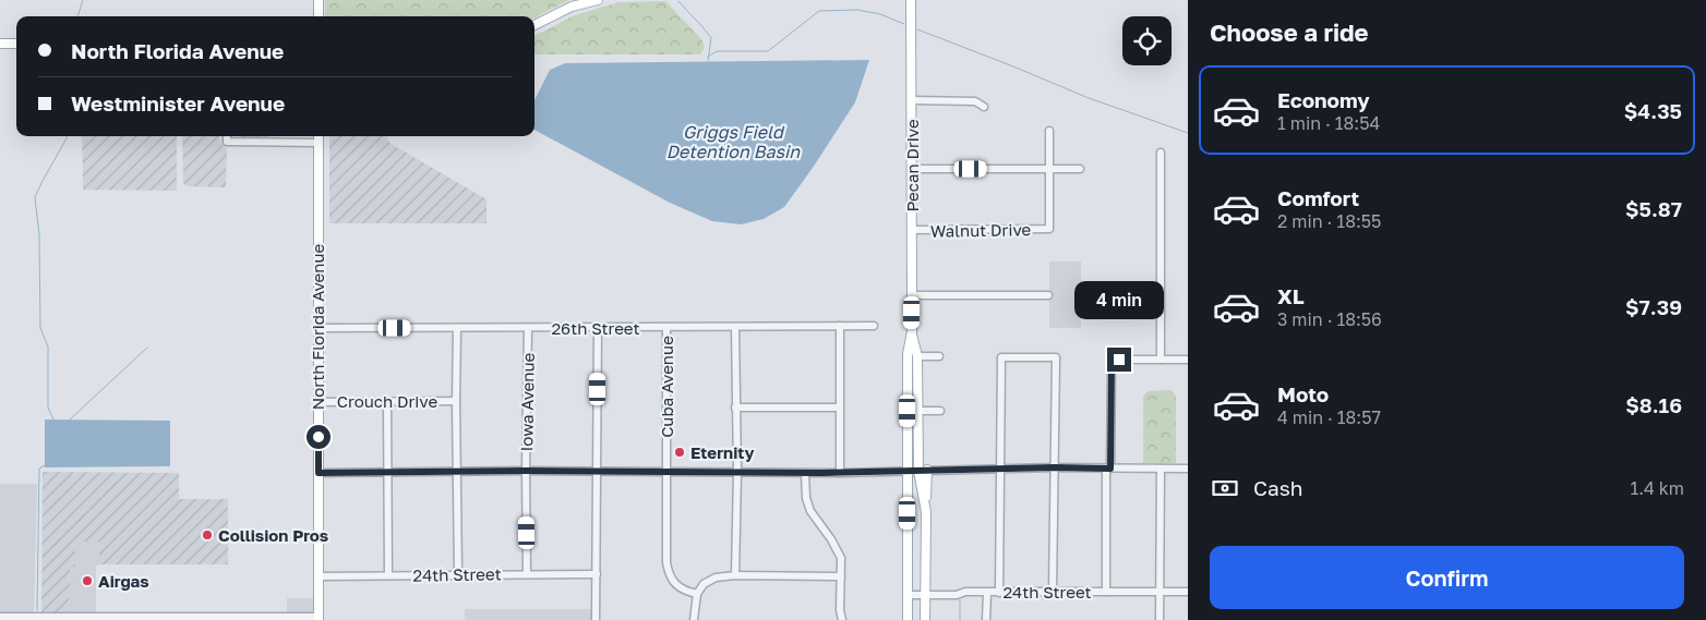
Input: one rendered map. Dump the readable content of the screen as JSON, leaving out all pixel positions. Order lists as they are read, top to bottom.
{
  "streets": {
    "main road": ["Pecan Drive", "North Florida Avenue"],
    "street": [
      "Walnut Drive",
      "26th Street",
      "Cuba Avenue",
      "Crouch Drive",
      "Iowa Avenue",
      "24th Street"
    ]
  },
  "crossings": [
    ["Pecan Drive", "Walnut Drive"],
    ["Pecan Drive", "24th Street"],
    ["North Florida Avenue", "26th Street"],
    ["North Florida Avenue", "Crouch Drive"],
    ["North Florida Avenue", "24th Street"],
    ["26th Street", "Cuba Avenue"],
    ["26th Street", "Iowa Avenue"],
    ["Iowa Avenue", "24th Street"]
  ],
  "water": ["Griggs Field Detention Basin"],
  "places": ["Eternity", "Collision Pros", "Airgas"],
  "page": {
    "heading": "Choose a ride",
    "banner": ["North Florida Avenue", "Westminister Avenue"],
    "list": [
      {
        "name": "Economy",
        "note": "1 min · 18:54",
        "value": "$4.35"
      },
      {
        "name": "Comfort",
        "note": "2 min · 18:55",
        "value": "$5.87"
      },
      {
        "name": "XL",
        "note": "3 min · 18:56",
        "value": "$7.39"
      },
      {
        "name": "Moto",
        "note": "4 min · 18:57",
        "value": "$8.16"
      }
    ],
    "bubble": "4 min",
    "pay": ["Cash", "1.4 km"],
    "buttons": "Confirm"
  }
}
